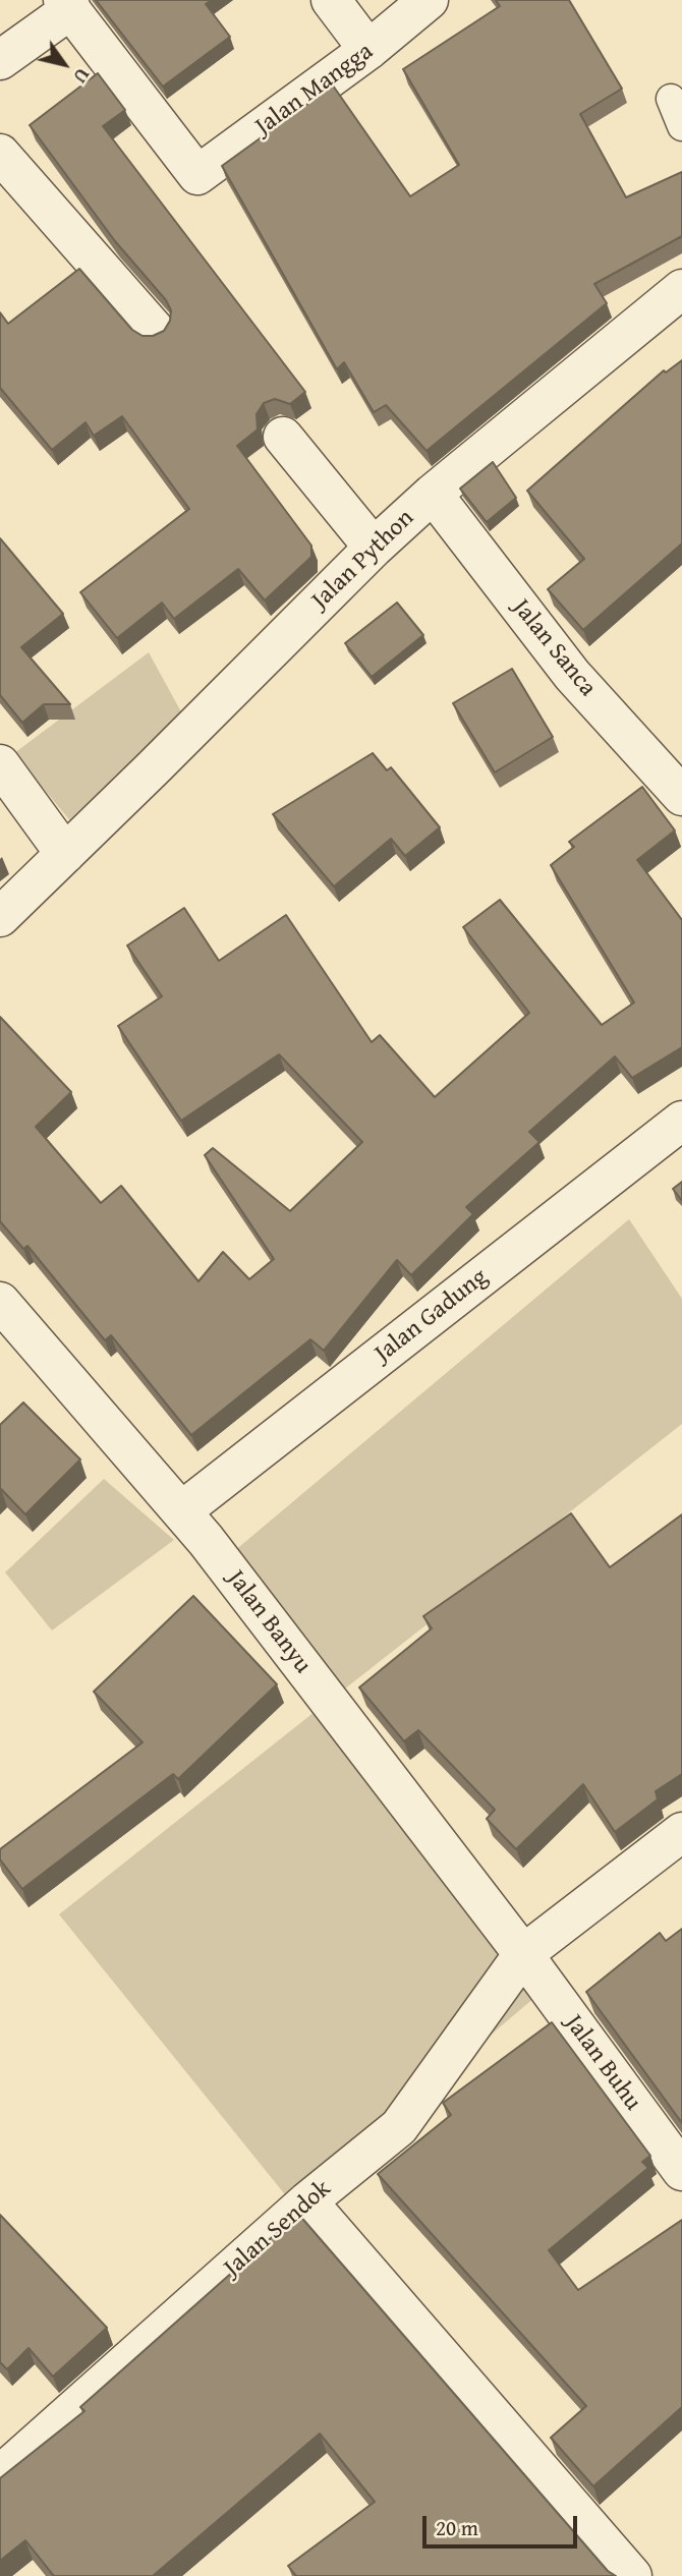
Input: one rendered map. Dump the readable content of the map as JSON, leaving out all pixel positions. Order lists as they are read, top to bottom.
{
  "streets": {
    "street": [
      "Jalan Mangga",
      "Jalan Python",
      "Jalan Sanca",
      "Jalan Gadung",
      "Jalan Banyu",
      "Jalan Buhu",
      "Jalan Sendok"
    ]
  },
  "crossings": [
    ["Jalan Python", "Jalan Sanca"],
    ["Jalan Gadung", "Jalan Banyu"],
    ["Jalan Banyu", "Jalan Buhu"],
    ["Jalan Banyu", "Jalan Sendok"],
    ["Jalan Buhu", "Jalan Sendok"]
  ],
  "scale_bar": "20 m",
  "north": "bottom right"
}
